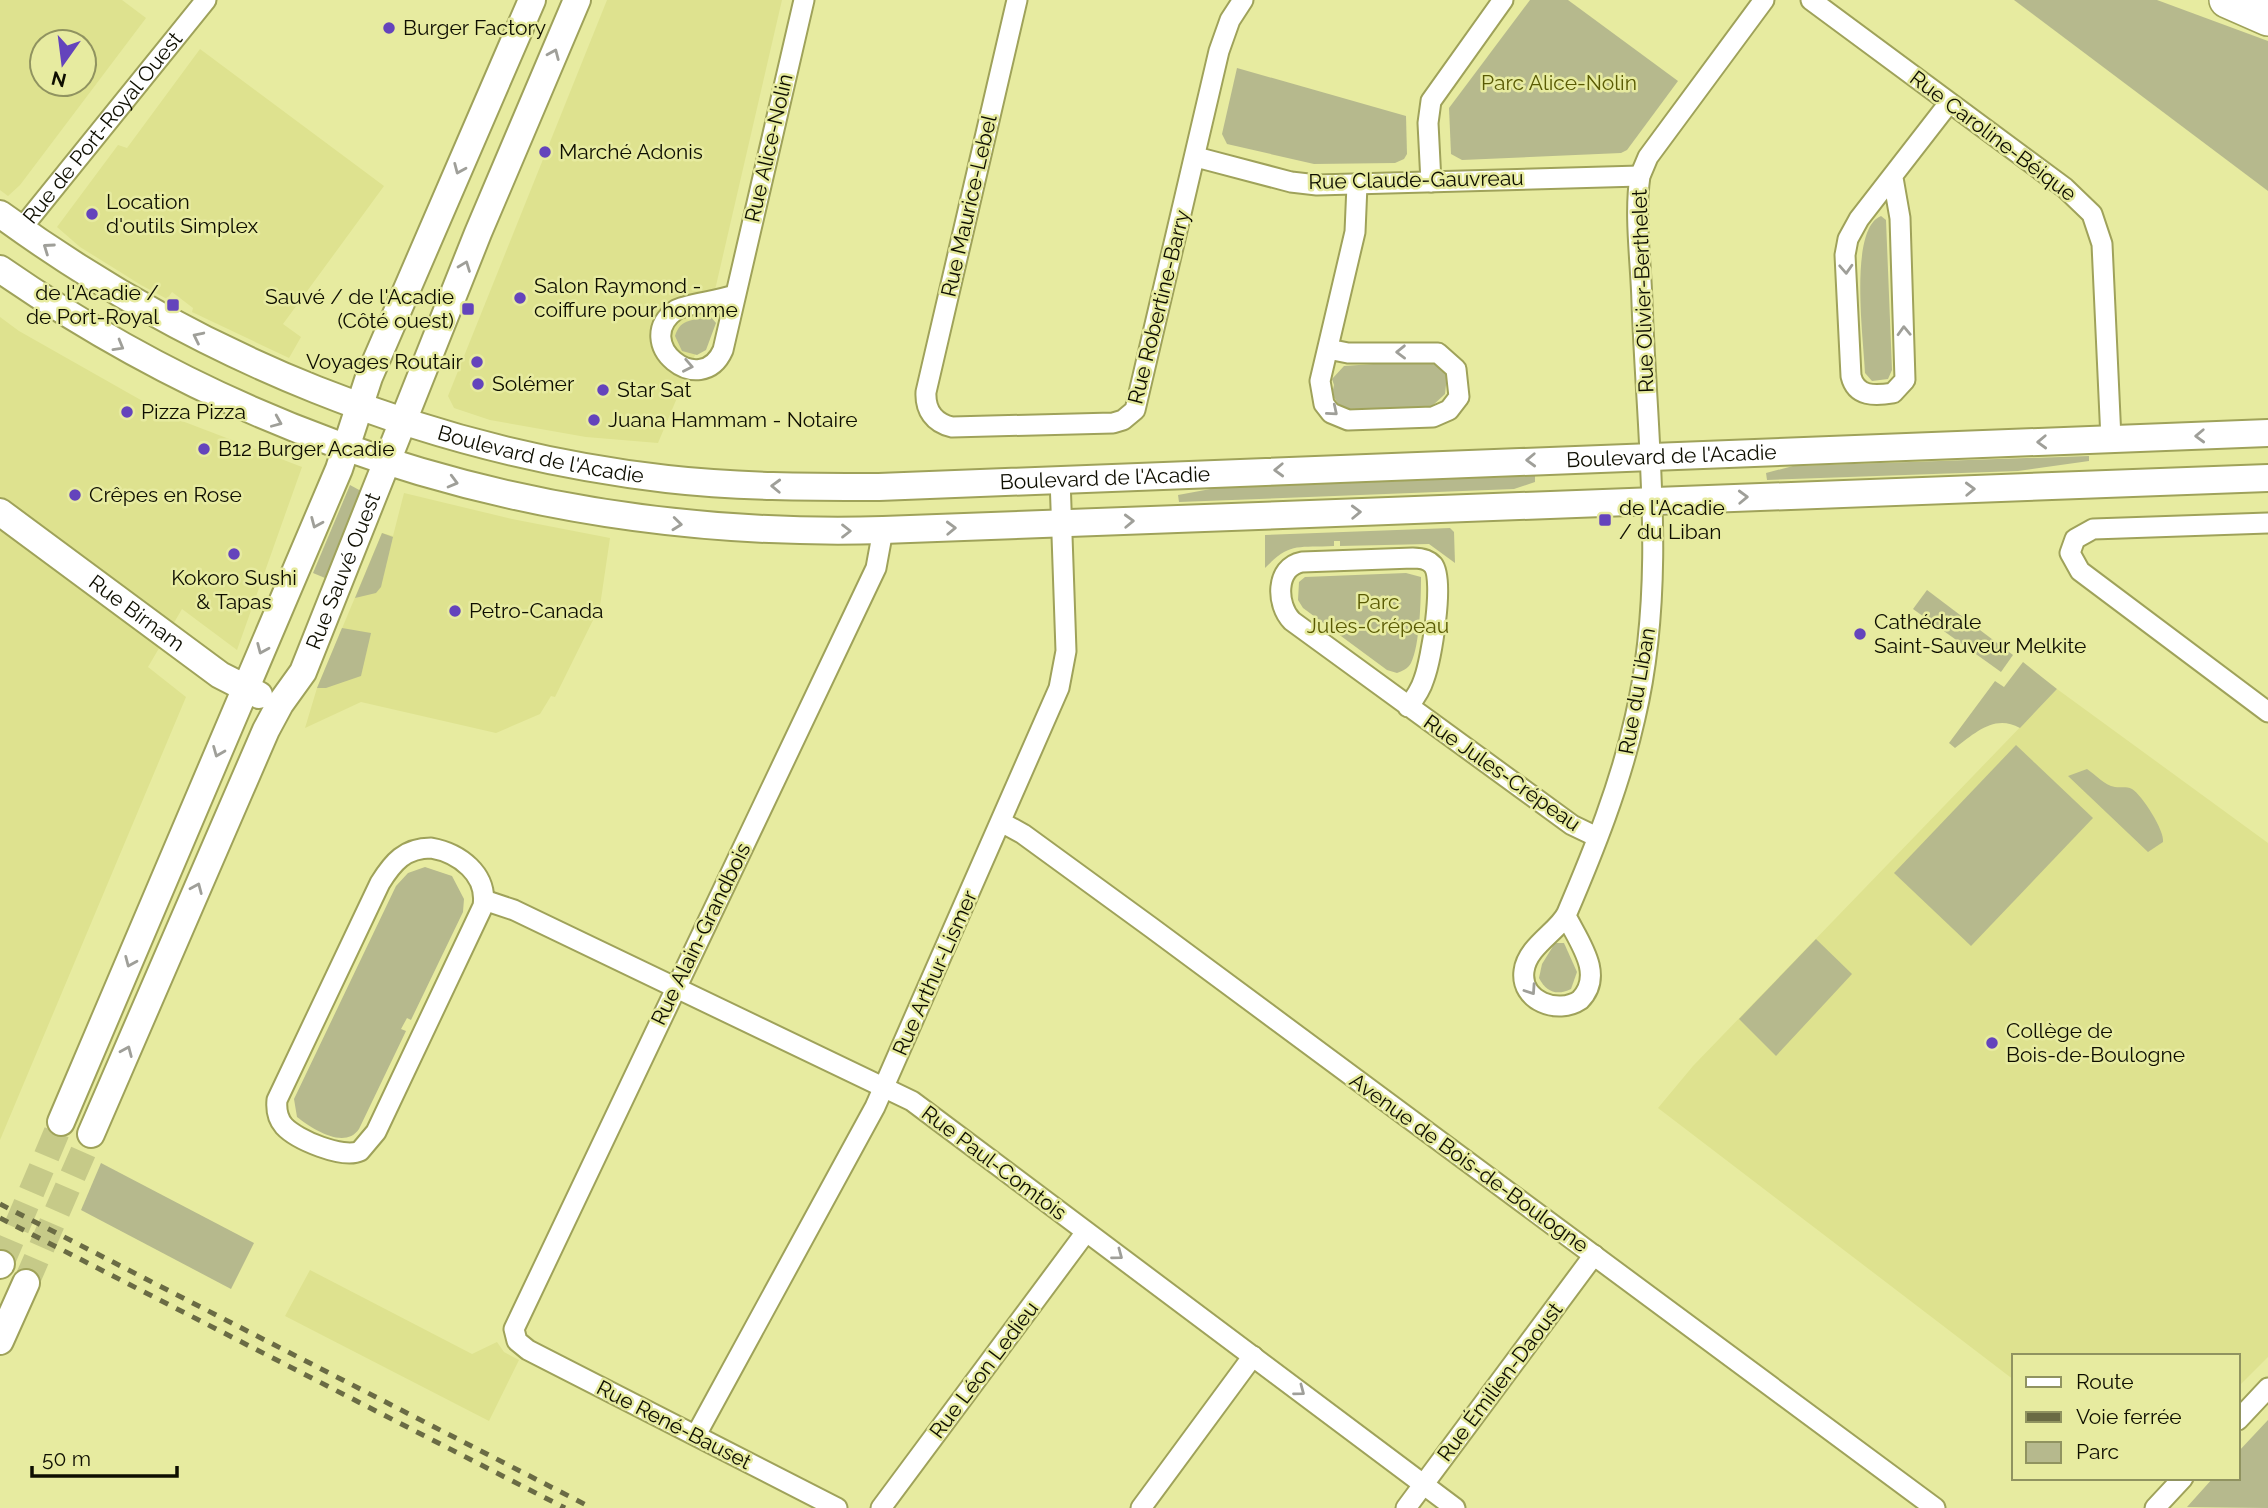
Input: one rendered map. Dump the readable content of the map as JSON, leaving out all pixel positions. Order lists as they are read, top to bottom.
{
  "streets": {
    "main road": [
      "Rue de Port-Royal Ouest",
      "Boulevard de l'Acadie",
      "Rue Sauvé Ouest",
      "Rue Birnam"
    ],
    "street": [
      "Rue Caroline-Béique",
      "Rue Alice-Nolin",
      "Rue Claude-Gauvreau",
      "Rue Maurice-Lebel",
      "Rue Olivier-Berthelet",
      "Rue Robertine-Barry",
      "Rue du Liban",
      "Rue Jules-Crépeau",
      "Rue Alain-Grandbois",
      "Rue Arthur-Lismer",
      "Rue Paul-Comtois",
      "Avenue de Bois-de-Boulogne",
      "Rue Léon Ledieu",
      "Rue Émilien-Daoust",
      "Rue René-Bauset"
    ]
  },
  "crossings": [
    ["Rue de Port-Royal Ouest", "Boulevard de l'Acadie"],
    ["Rue Caroline-Béique", "Boulevard de l'Acadie"],
    ["Rue Claude-Gauvreau", "Rue Olivier-Berthelet"],
    ["Rue Claude-Gauvreau", "Rue Robertine-Barry"],
    ["Rue Maurice-Lebel", "Rue Robertine-Barry"],
    ["Rue Olivier-Berthelet", "Boulevard de l'Acadie"],
    ["Rue Olivier-Berthelet", "Rue du Liban"],
    ["Boulevard de l'Acadie", "Rue Sauvé Ouest"],
    ["Boulevard de l'Acadie", "Rue du Liban"],
    ["Boulevard de l'Acadie", "Rue Arthur-Lismer"],
    ["Rue Sauvé Ouest", "Rue Birnam"],
    ["Rue du Liban", "Rue Jules-Crépeau"],
    ["Rue Alain-Grandbois", "Rue Paul-Comtois"],
    ["Rue Alain-Grandbois", "Rue René-Bauset"],
    ["Rue Arthur-Lismer", "Rue Paul-Comtois"],
    ["Rue Arthur-Lismer", "Avenue de Bois-de-Boulogne"],
    ["Rue Arthur-Lismer", "Rue René-Bauset"],
    ["Rue Paul-Comtois", "Rue Léon Ledieu"],
    ["Rue Paul-Comtois", "Rue Émilien-Daoust"],
    ["Avenue de Bois-de-Boulogne", "Rue Émilien-Daoust"]
  ],
  "one_way": ["Rue Paul-Comtois"],
  "parks": ["Parc Alice-Nolin", "Parc Jules-Crépeau"],
  "places": {
    "other": [
      "Burger Factory",
      "Marché Adonis",
      "Location d'outils Simplex",
      "Salon Raymond - coiffure pour homme",
      "Voyages Routair",
      "Solémer",
      "Star Sat",
      "Pizza Pizza",
      "Juana Hammam - Notaire",
      "B12 Burger Acadie",
      "Crêpes en Rose",
      "Kokoro Sushi & Tapas",
      "Petro-Canada",
      "Cathédrale Saint-Sauveur Melkite",
      "Collège de Bois-de-Boulogne"
    ],
    "transit": ["de l'Acadie / de Port-Royal", "Sauvé / de l'Acadie (Côté ouest)", "de l'Acadie / du Liban"]
  },
  "legend": ["Route", "Voie ferrée", "Parc"],
  "scale_bar": "50 m",
  "north": "bottom"
}
